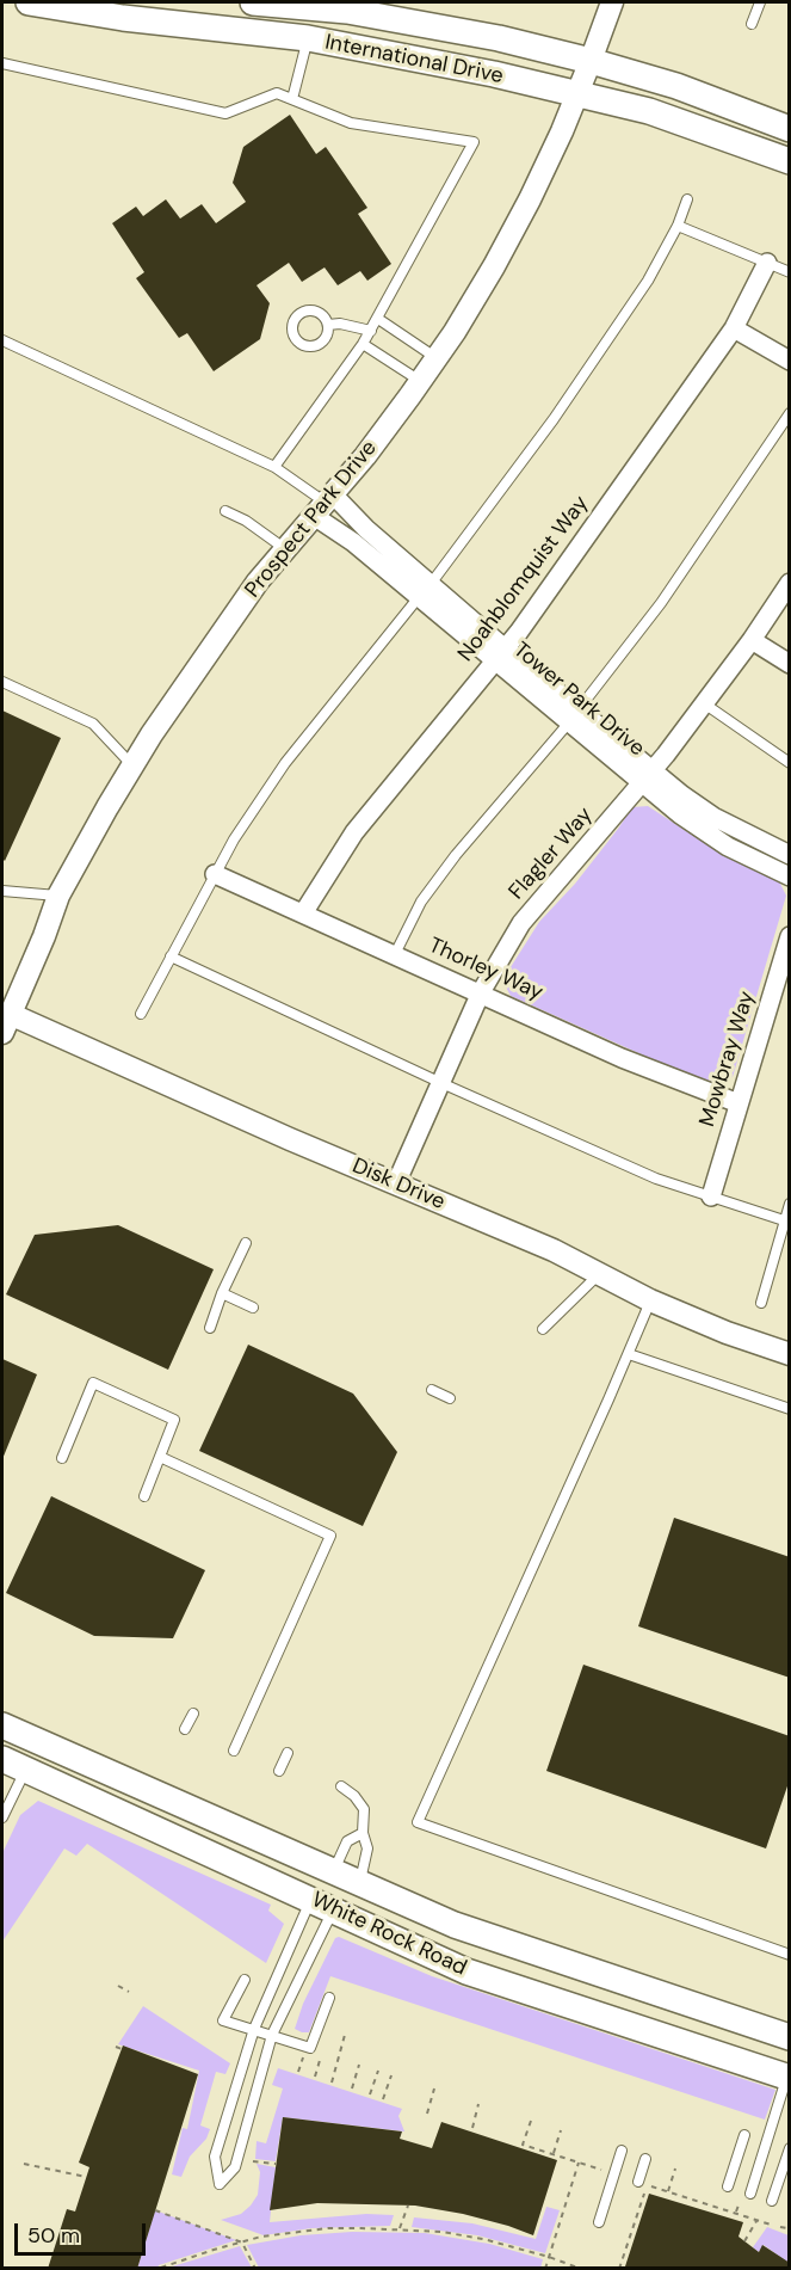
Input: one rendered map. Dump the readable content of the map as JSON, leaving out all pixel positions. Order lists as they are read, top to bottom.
{
  "streets": {
    "main road": ["International Drive", "White Rock Road"],
    "street": [
      "Prospect Park Drive",
      "Noahblomquist Way",
      "Tower Park Drive",
      "Flagler Way",
      "Thorley Way",
      "Mowbray Way",
      "Disk Drive"
    ]
  },
  "crossings": [
    ["International Drive", "Prospect Park Drive"],
    ["Prospect Park Drive", "Tower Park Drive"],
    ["Prospect Park Drive", "Disk Drive"],
    ["Noahblomquist Way", "Tower Park Drive"],
    ["Noahblomquist Way", "Thorley Way"],
    ["Tower Park Drive", "Flagler Way"],
    ["Flagler Way", "Thorley Way"],
    ["Flagler Way", "Disk Drive"],
    ["Thorley Way", "Mowbray Way"]
  ],
  "scale_bar": "50 m"
}
